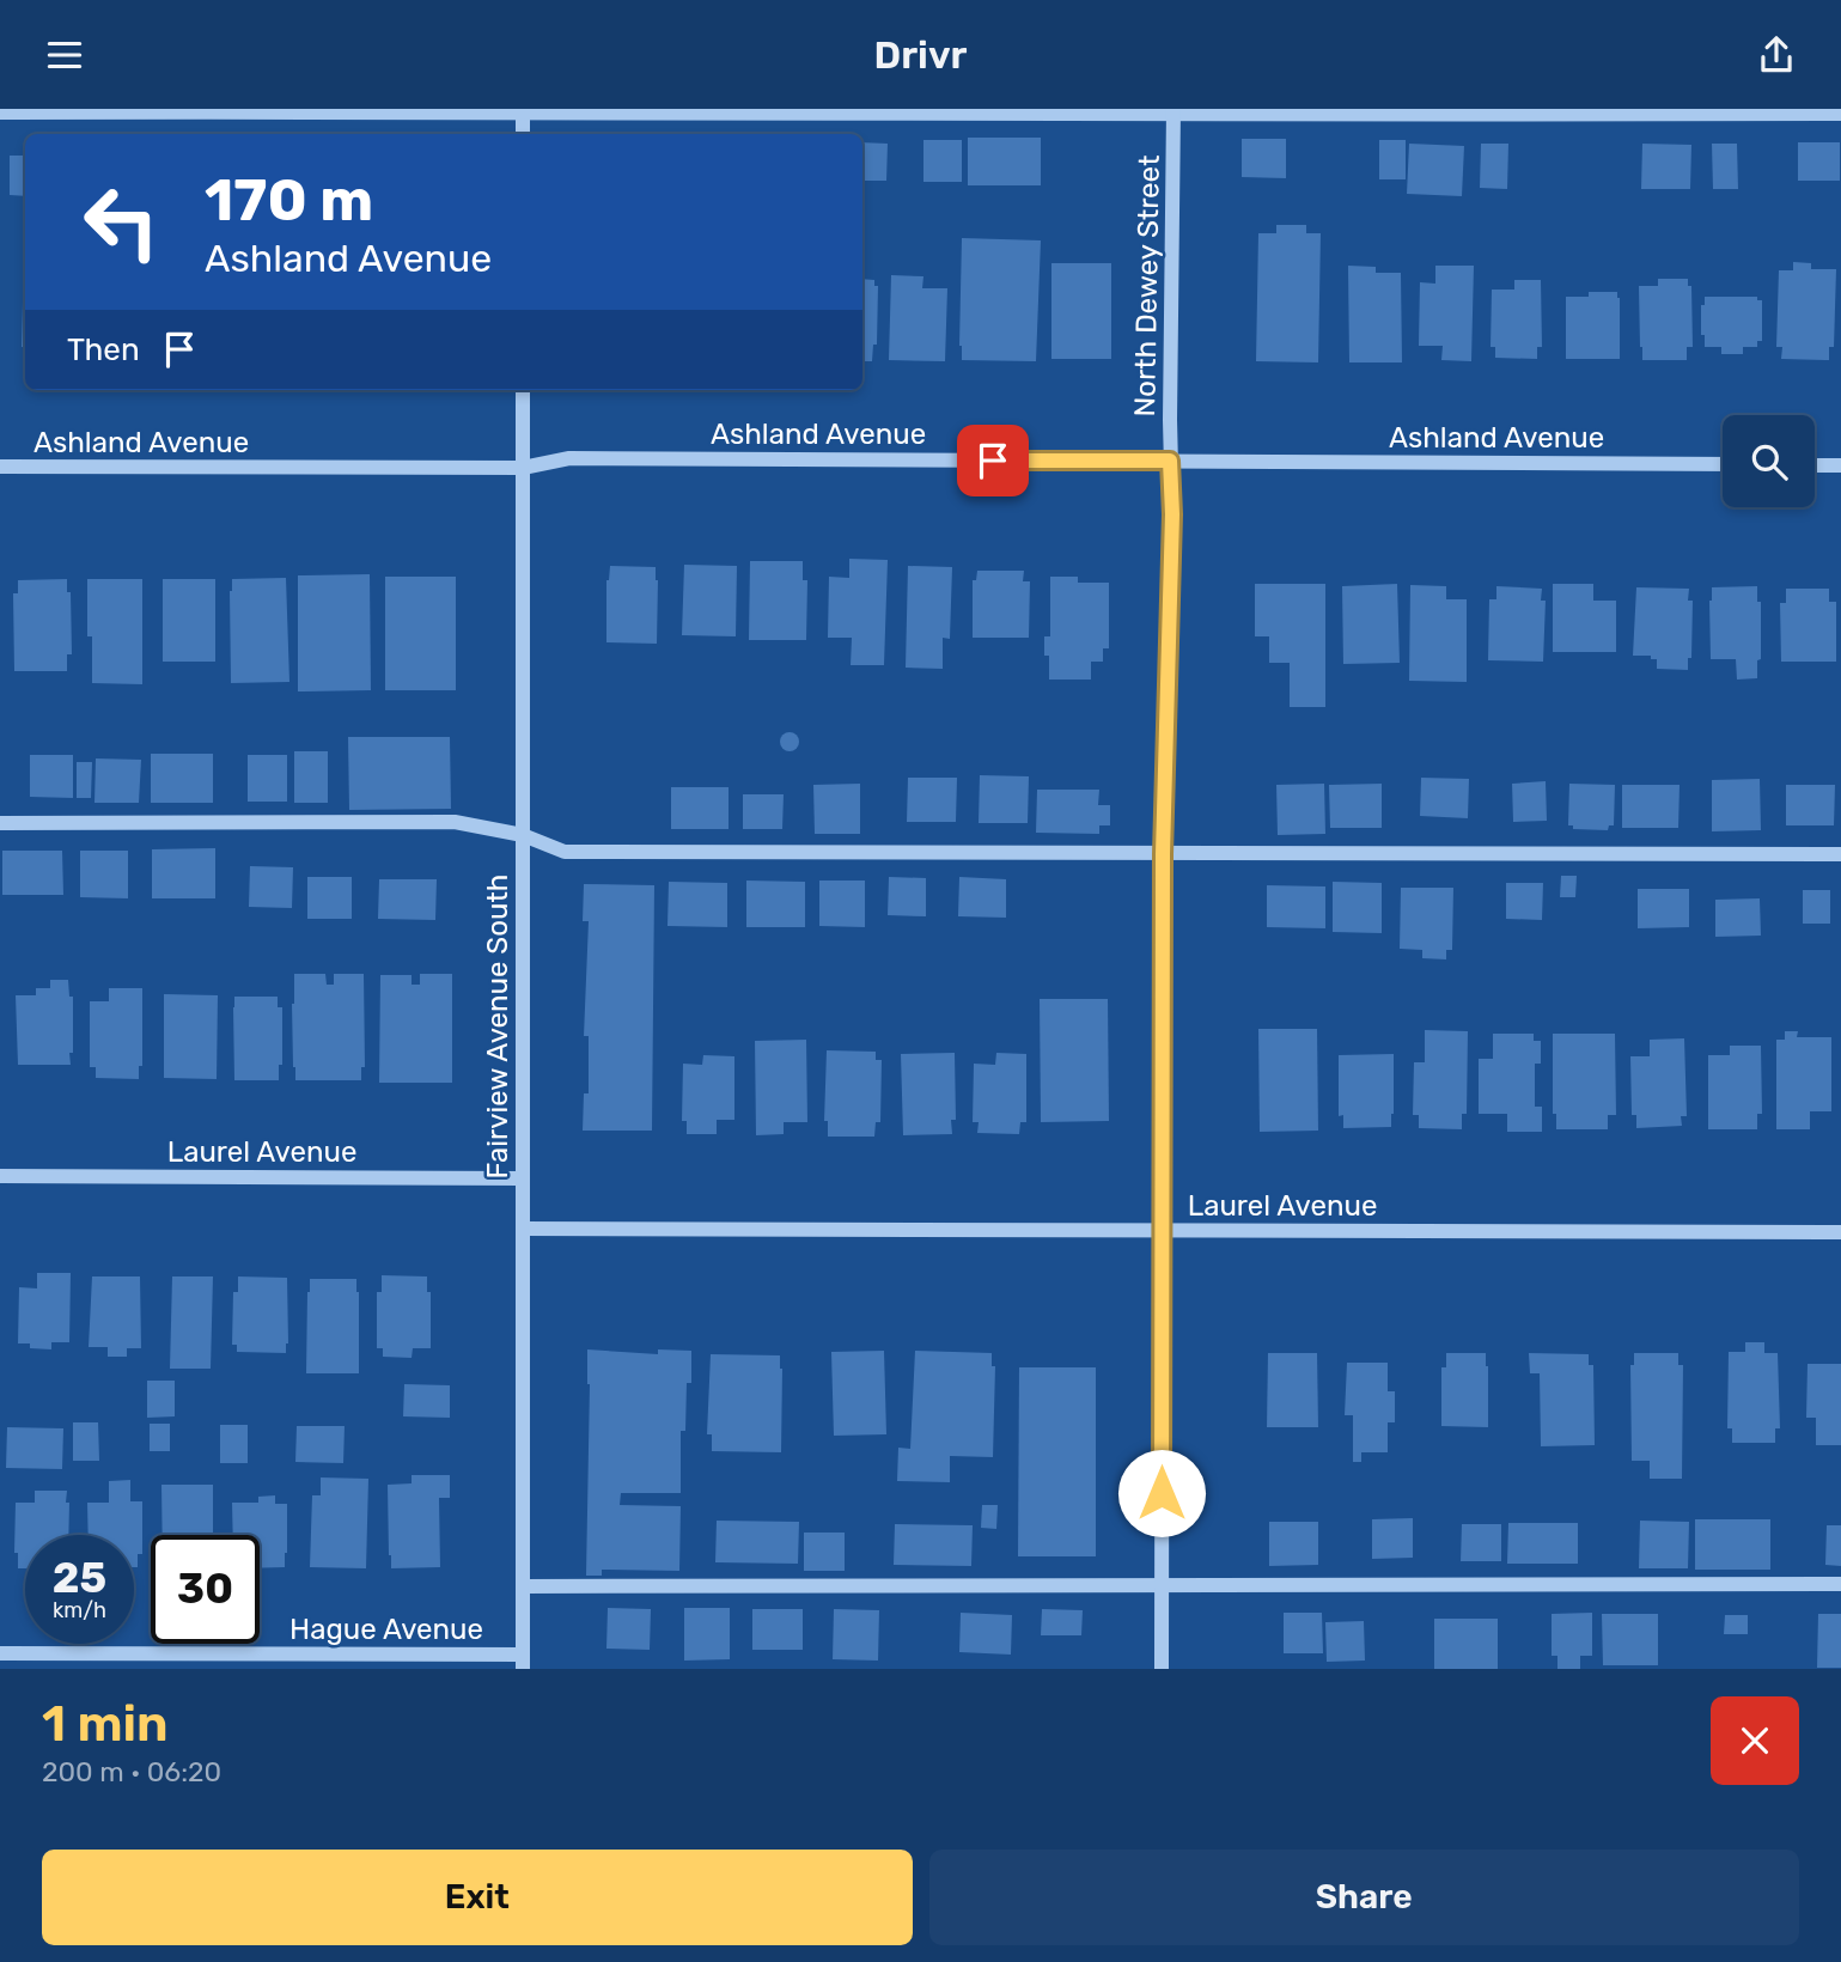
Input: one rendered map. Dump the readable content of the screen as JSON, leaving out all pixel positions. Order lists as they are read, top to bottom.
{
  "streets": {
    "street": [
      "North Dewey Street",
      "Ashland Avenue",
      "Fairview Avenue South",
      "Laurel Avenue",
      "Hague Avenue"
    ]
  },
  "crossings": [
    ["North Dewey Street", "Ashland Avenue"],
    ["North Dewey Street", "Laurel Avenue"],
    ["Ashland Avenue", "Fairview Avenue South"],
    ["Fairview Avenue South", "Laurel Avenue"],
    ["Fairview Avenue South", "Hague Avenue"]
  ],
  "page": {
    "header": "Drivr",
    "turn": ["170 m", "Ashland Avenue"],
    "then": "Then",
    "speed": "25 km/h",
    "limit": "30",
    "heading": ["1 min", "200 m · 06:20"],
    "buttons": ["Exit", "Share"]
  }
}
